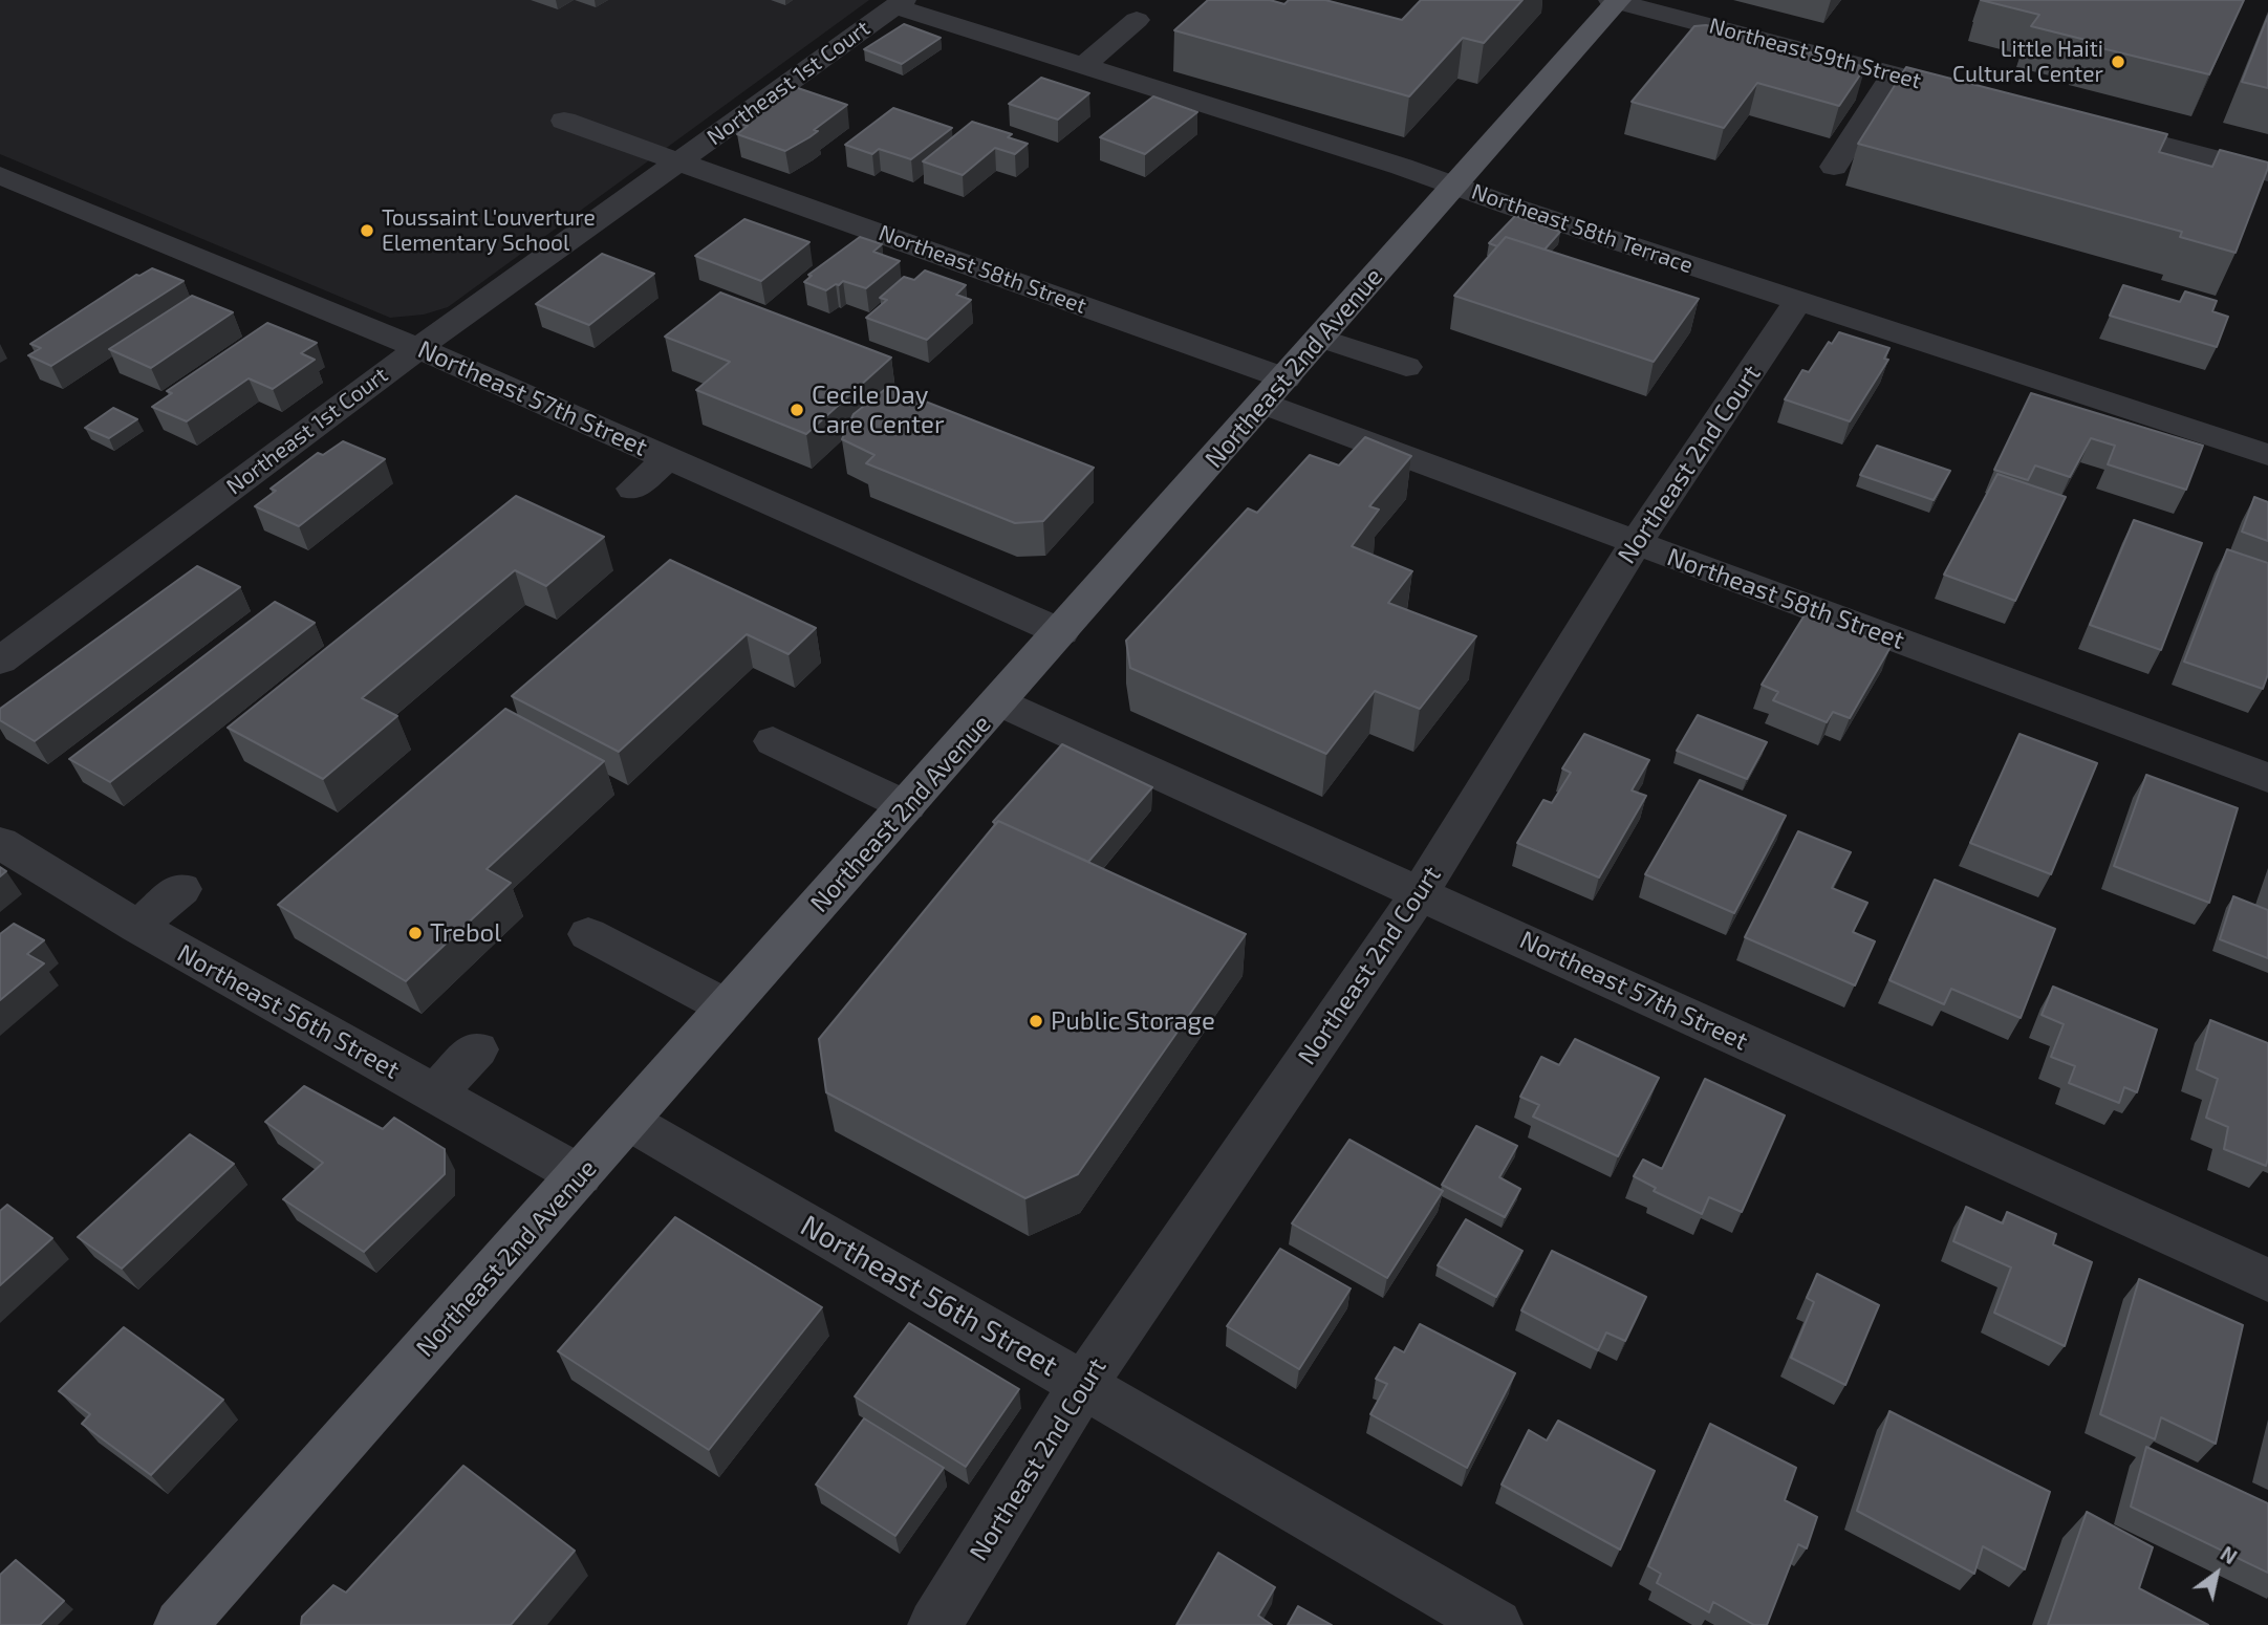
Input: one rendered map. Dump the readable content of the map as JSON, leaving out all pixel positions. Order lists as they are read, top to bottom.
{
  "streets": {
    "main road": ["Northeast 2nd Avenue"],
    "street": [
      "Northeast 59th Street",
      "Northeast 1st Court",
      "Northeast 58th Terrace",
      "Northeast 58th Street",
      "Northeast 57th Street",
      "Northeast 2nd Court",
      "Northeast 56th Street"
    ]
  },
  "crossings": [
    ["Northeast 59th Street", "Northeast 2nd Avenue"],
    ["Northeast 1st Court", "Northeast 58th Terrace"],
    ["Northeast 1st Court", "Northeast 58th Street"],
    ["Northeast 1st Court", "Northeast 57th Street"],
    ["Northeast 58th Terrace", "Northeast 2nd Avenue"],
    ["Northeast 58th Terrace", "Northeast 2nd Court"],
    ["Northeast 58th Street", "Northeast 2nd Avenue"],
    ["Northeast 58th Street", "Northeast 2nd Court"],
    ["Northeast 2nd Avenue", "Northeast 57th Street"],
    ["Northeast 2nd Avenue", "Northeast 56th Street"],
    ["Northeast 57th Street", "Northeast 2nd Court"],
    ["Northeast 2nd Court", "Northeast 56th Street"]
  ],
  "places": [
    "Little Haiti Cultural Center",
    "Toussaint L'ouverture Elementary School",
    "Cecile Day Care Center",
    "Trebol",
    "Public Storage"
  ],
  "north": "top right"
}
